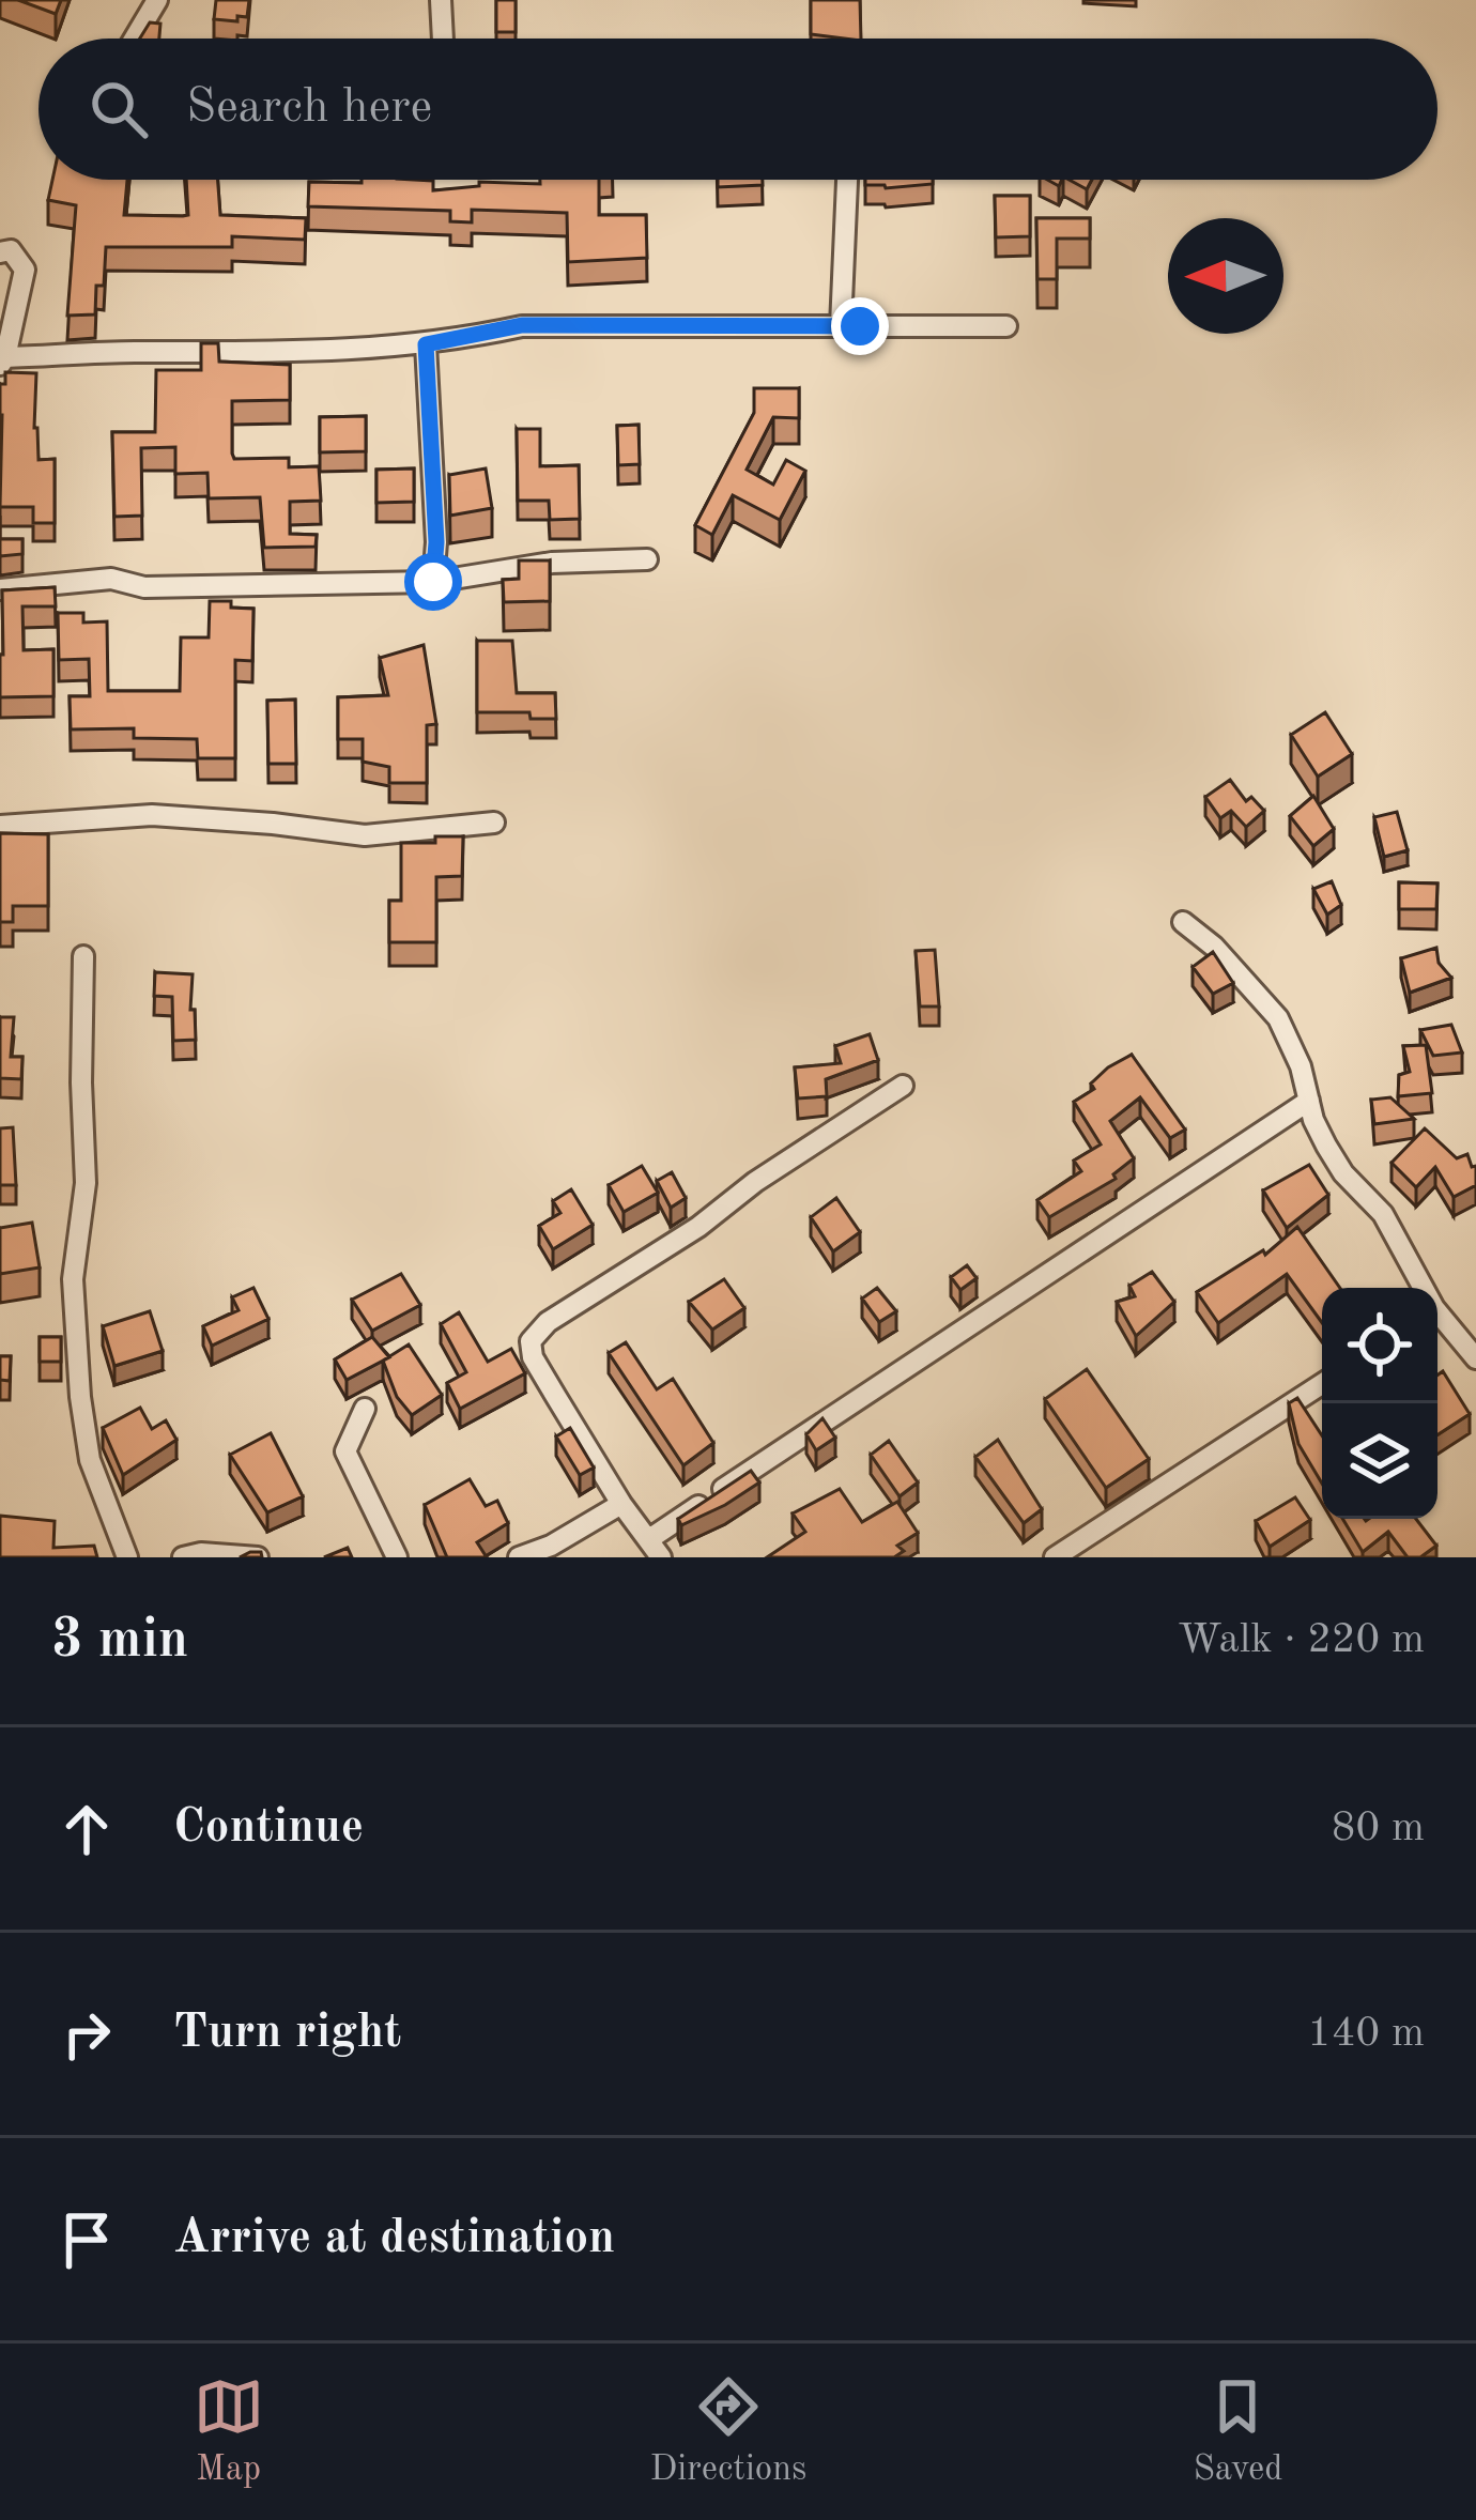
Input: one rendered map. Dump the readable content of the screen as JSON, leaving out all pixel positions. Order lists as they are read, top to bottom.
{
  "north": "left",
  "page": {
    "search": "Search here",
    "heading": ["3 min", "Walk · 220 m"],
    "list": [
      ["Continue", "80 m"],
      ["Turn right", "140 m"],
      "Arrive at destination"
    ],
    "nav": ["Map", "Directions", "Saved"]
  }
}
